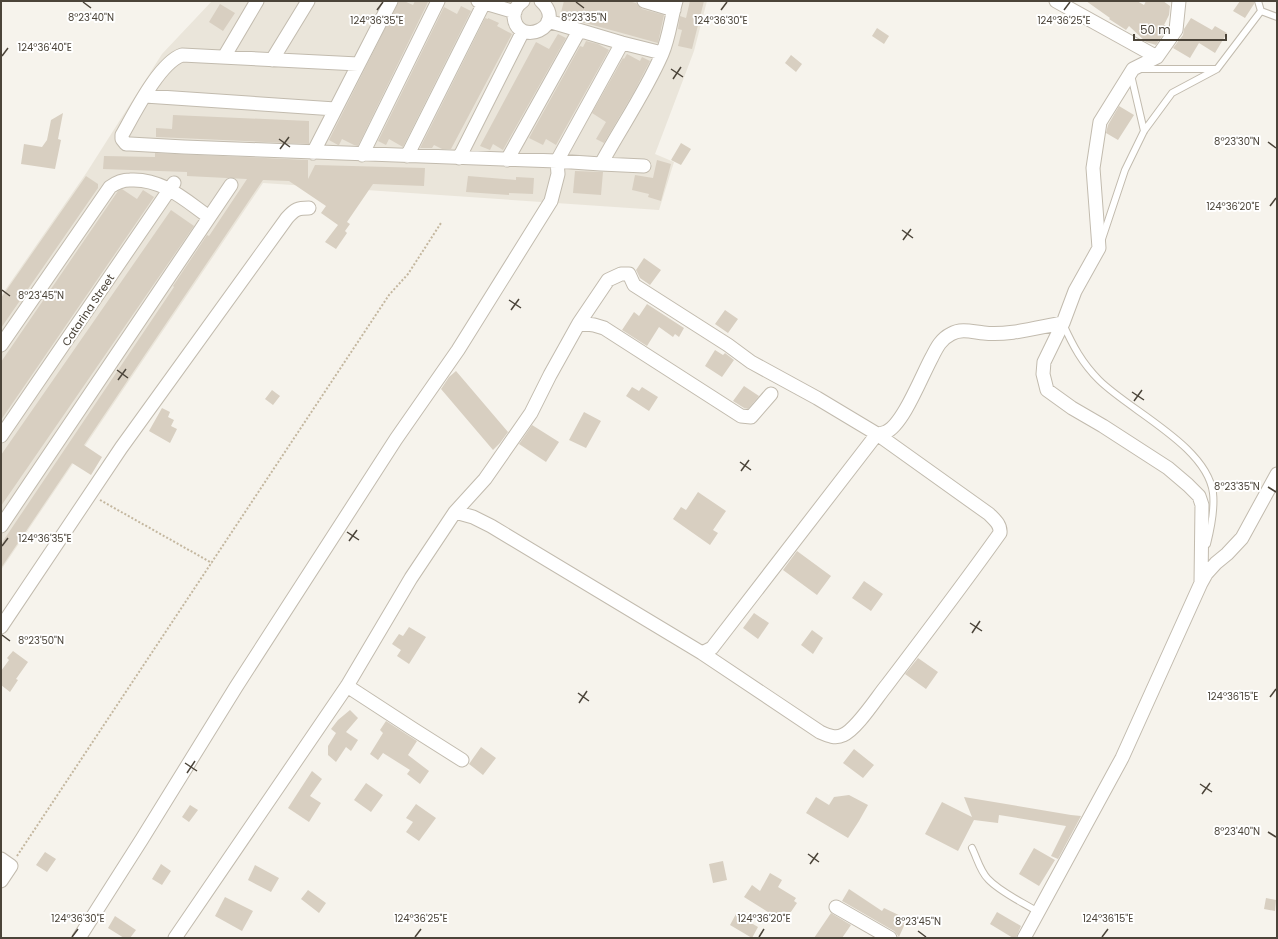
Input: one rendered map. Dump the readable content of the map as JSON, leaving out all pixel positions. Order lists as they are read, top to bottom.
{
  "streets": {
    "street": ["Catarina Street"]
  },
  "scale_bar": "50 m",
  "coordinates": [
    "8°23'40\"N",
    "8°23'35\"N",
    "124°36'35\"E",
    "124°36'30\"E",
    "124°36'25\"E",
    "124°36'40\"E",
    "8°23'30\"N",
    "124°36'20\"E",
    "8°23'45\"N",
    "8°23'50\"N",
    "124°36'15\"E"
  ]
}
